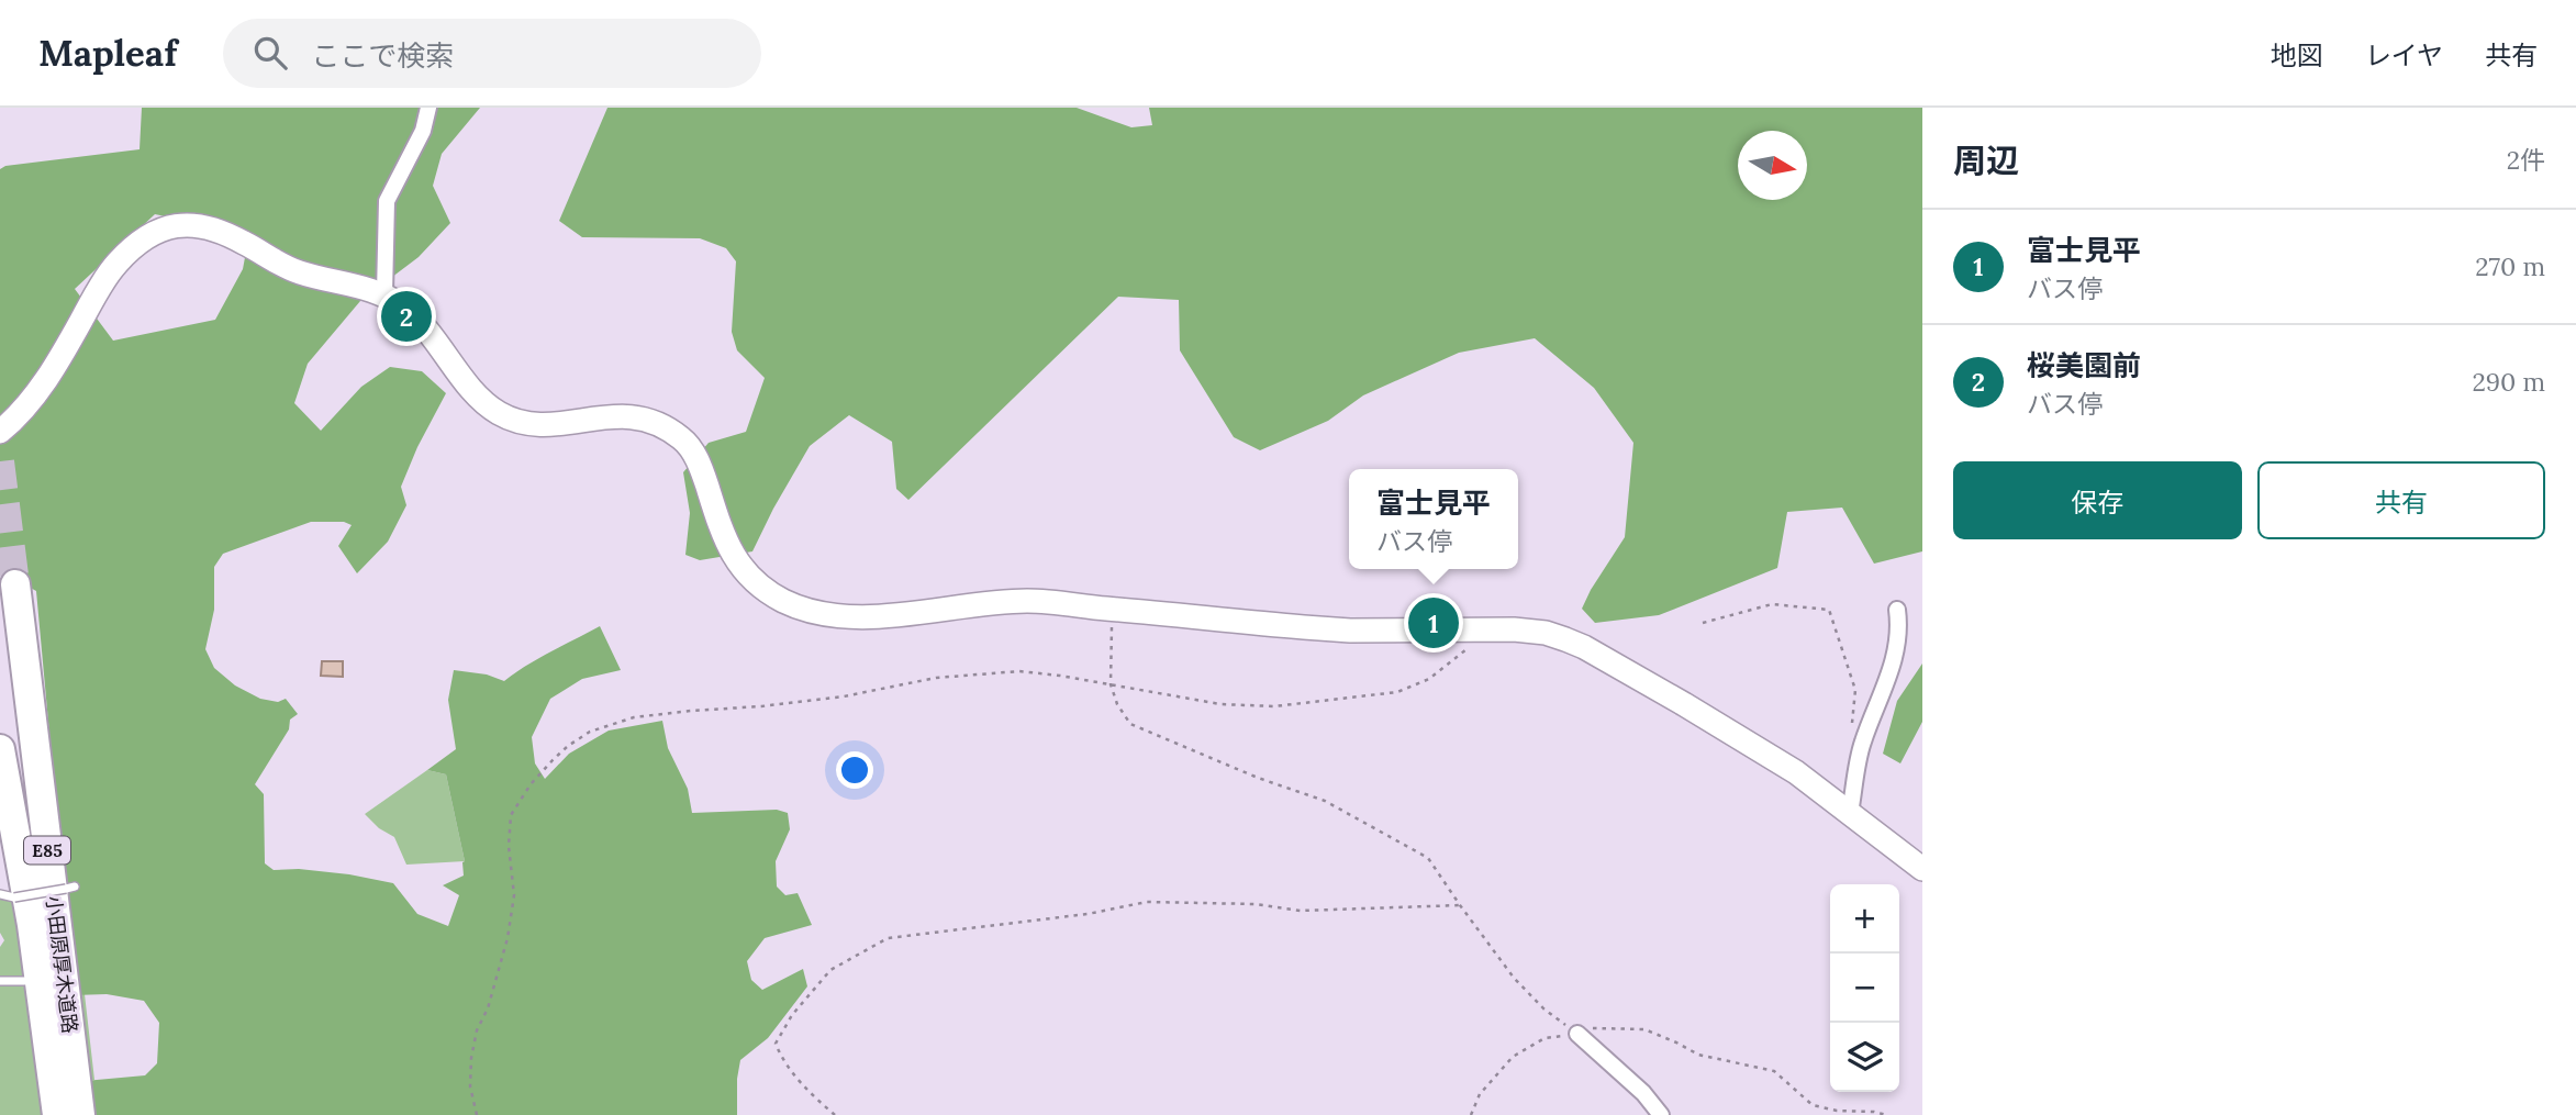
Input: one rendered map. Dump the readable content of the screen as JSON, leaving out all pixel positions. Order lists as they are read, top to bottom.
{
  "streets": {
    "highway": ["E85", "小田原厚木道路"]
  },
  "north": "right",
  "page": {
    "header": "Mapleaf",
    "search": "ここで検索",
    "nav": ["地図", "レイヤ", "共有"],
    "heading": ["周辺", "2件"],
    "list": [
      {
        "mark": "1",
        "name": "富士見平",
        "note": "バス停",
        "value": "270 m"
      },
      {
        "mark": "2",
        "name": "桜美園前",
        "note": "バス停",
        "value": "290 m"
      }
    ],
    "pins": ["2", "1"],
    "buttons": ["保存", "共有"],
    "popup": ["富士見平", "バス停"],
    "map_buttons": ["+", "−"]
  }
}
